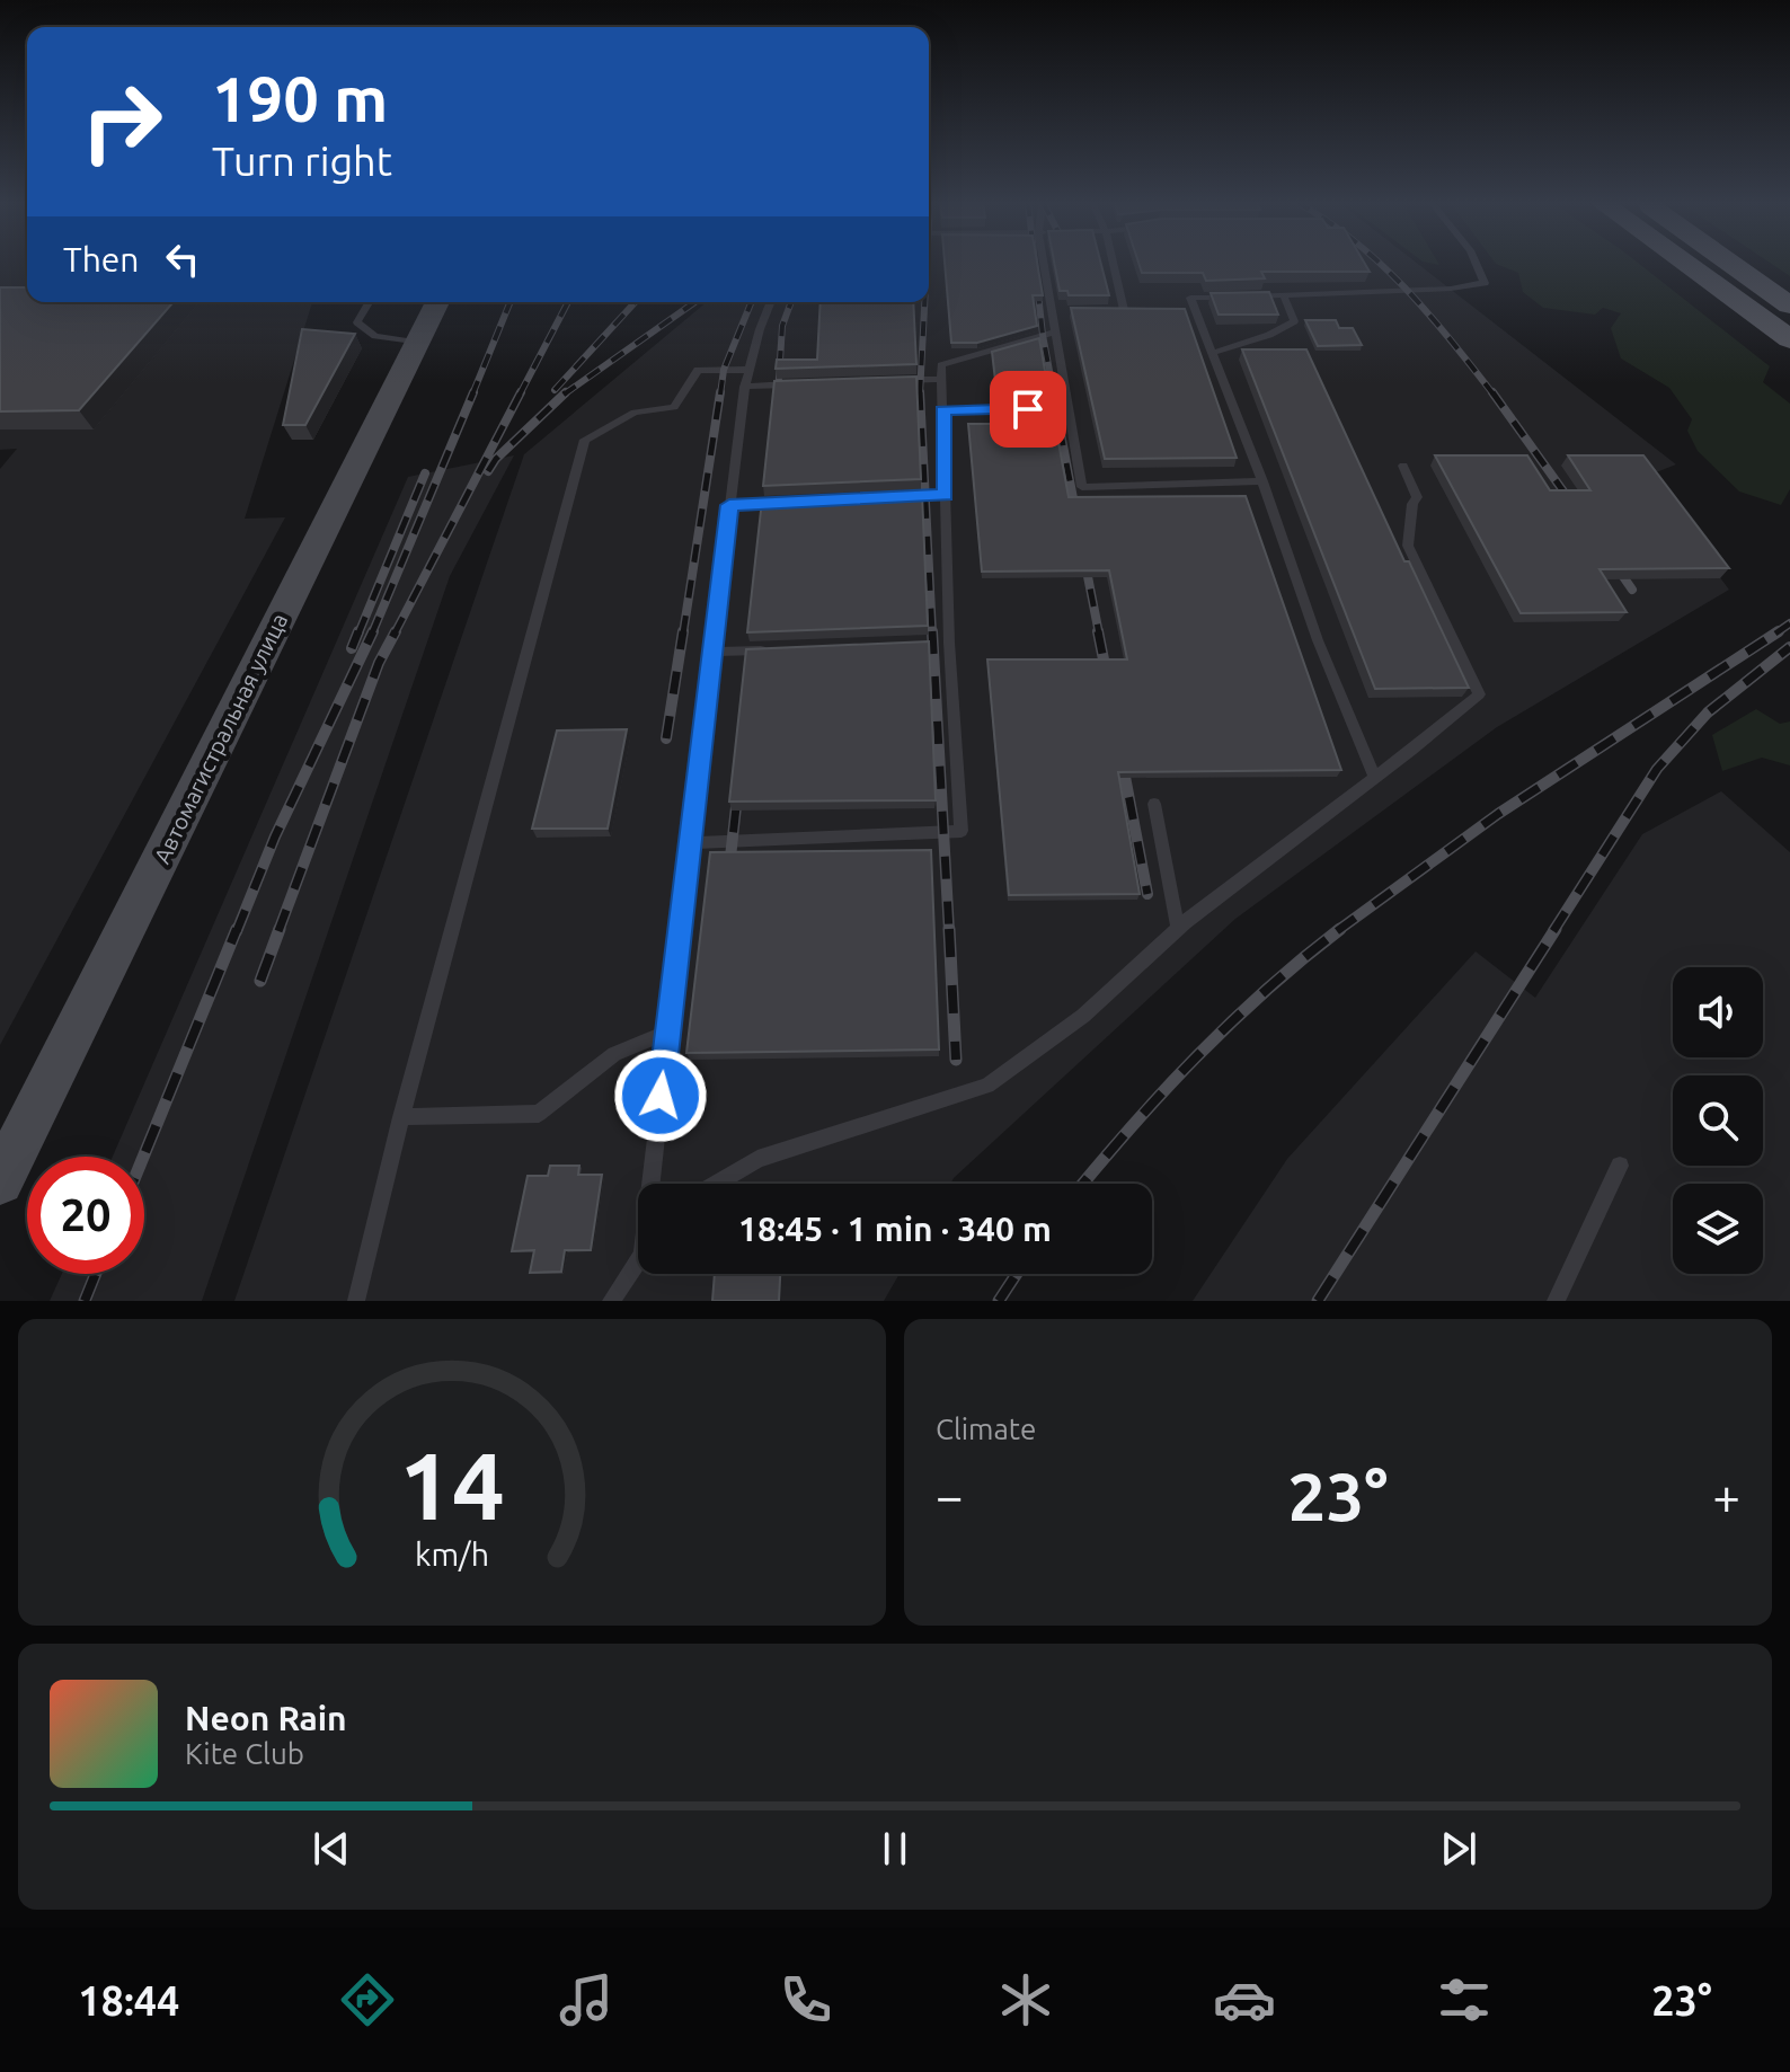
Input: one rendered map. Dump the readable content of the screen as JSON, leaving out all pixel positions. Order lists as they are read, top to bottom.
{
  "streets": {
    "main road": ["Автомагистральная улица"]
  },
  "page": {
    "turn": ["190 m", "Turn right"],
    "then": "Then",
    "limit": "20",
    "trip": "18:45 · 1 min · 340 m",
    "tile": "Climate",
    "heat": ["−", "23°", "+"],
    "song": ["Neon Rain", "Kite Club"],
    "tabs": ["18:44", "23°"],
    "gauge": ["14", "km/h"]
  }
}
